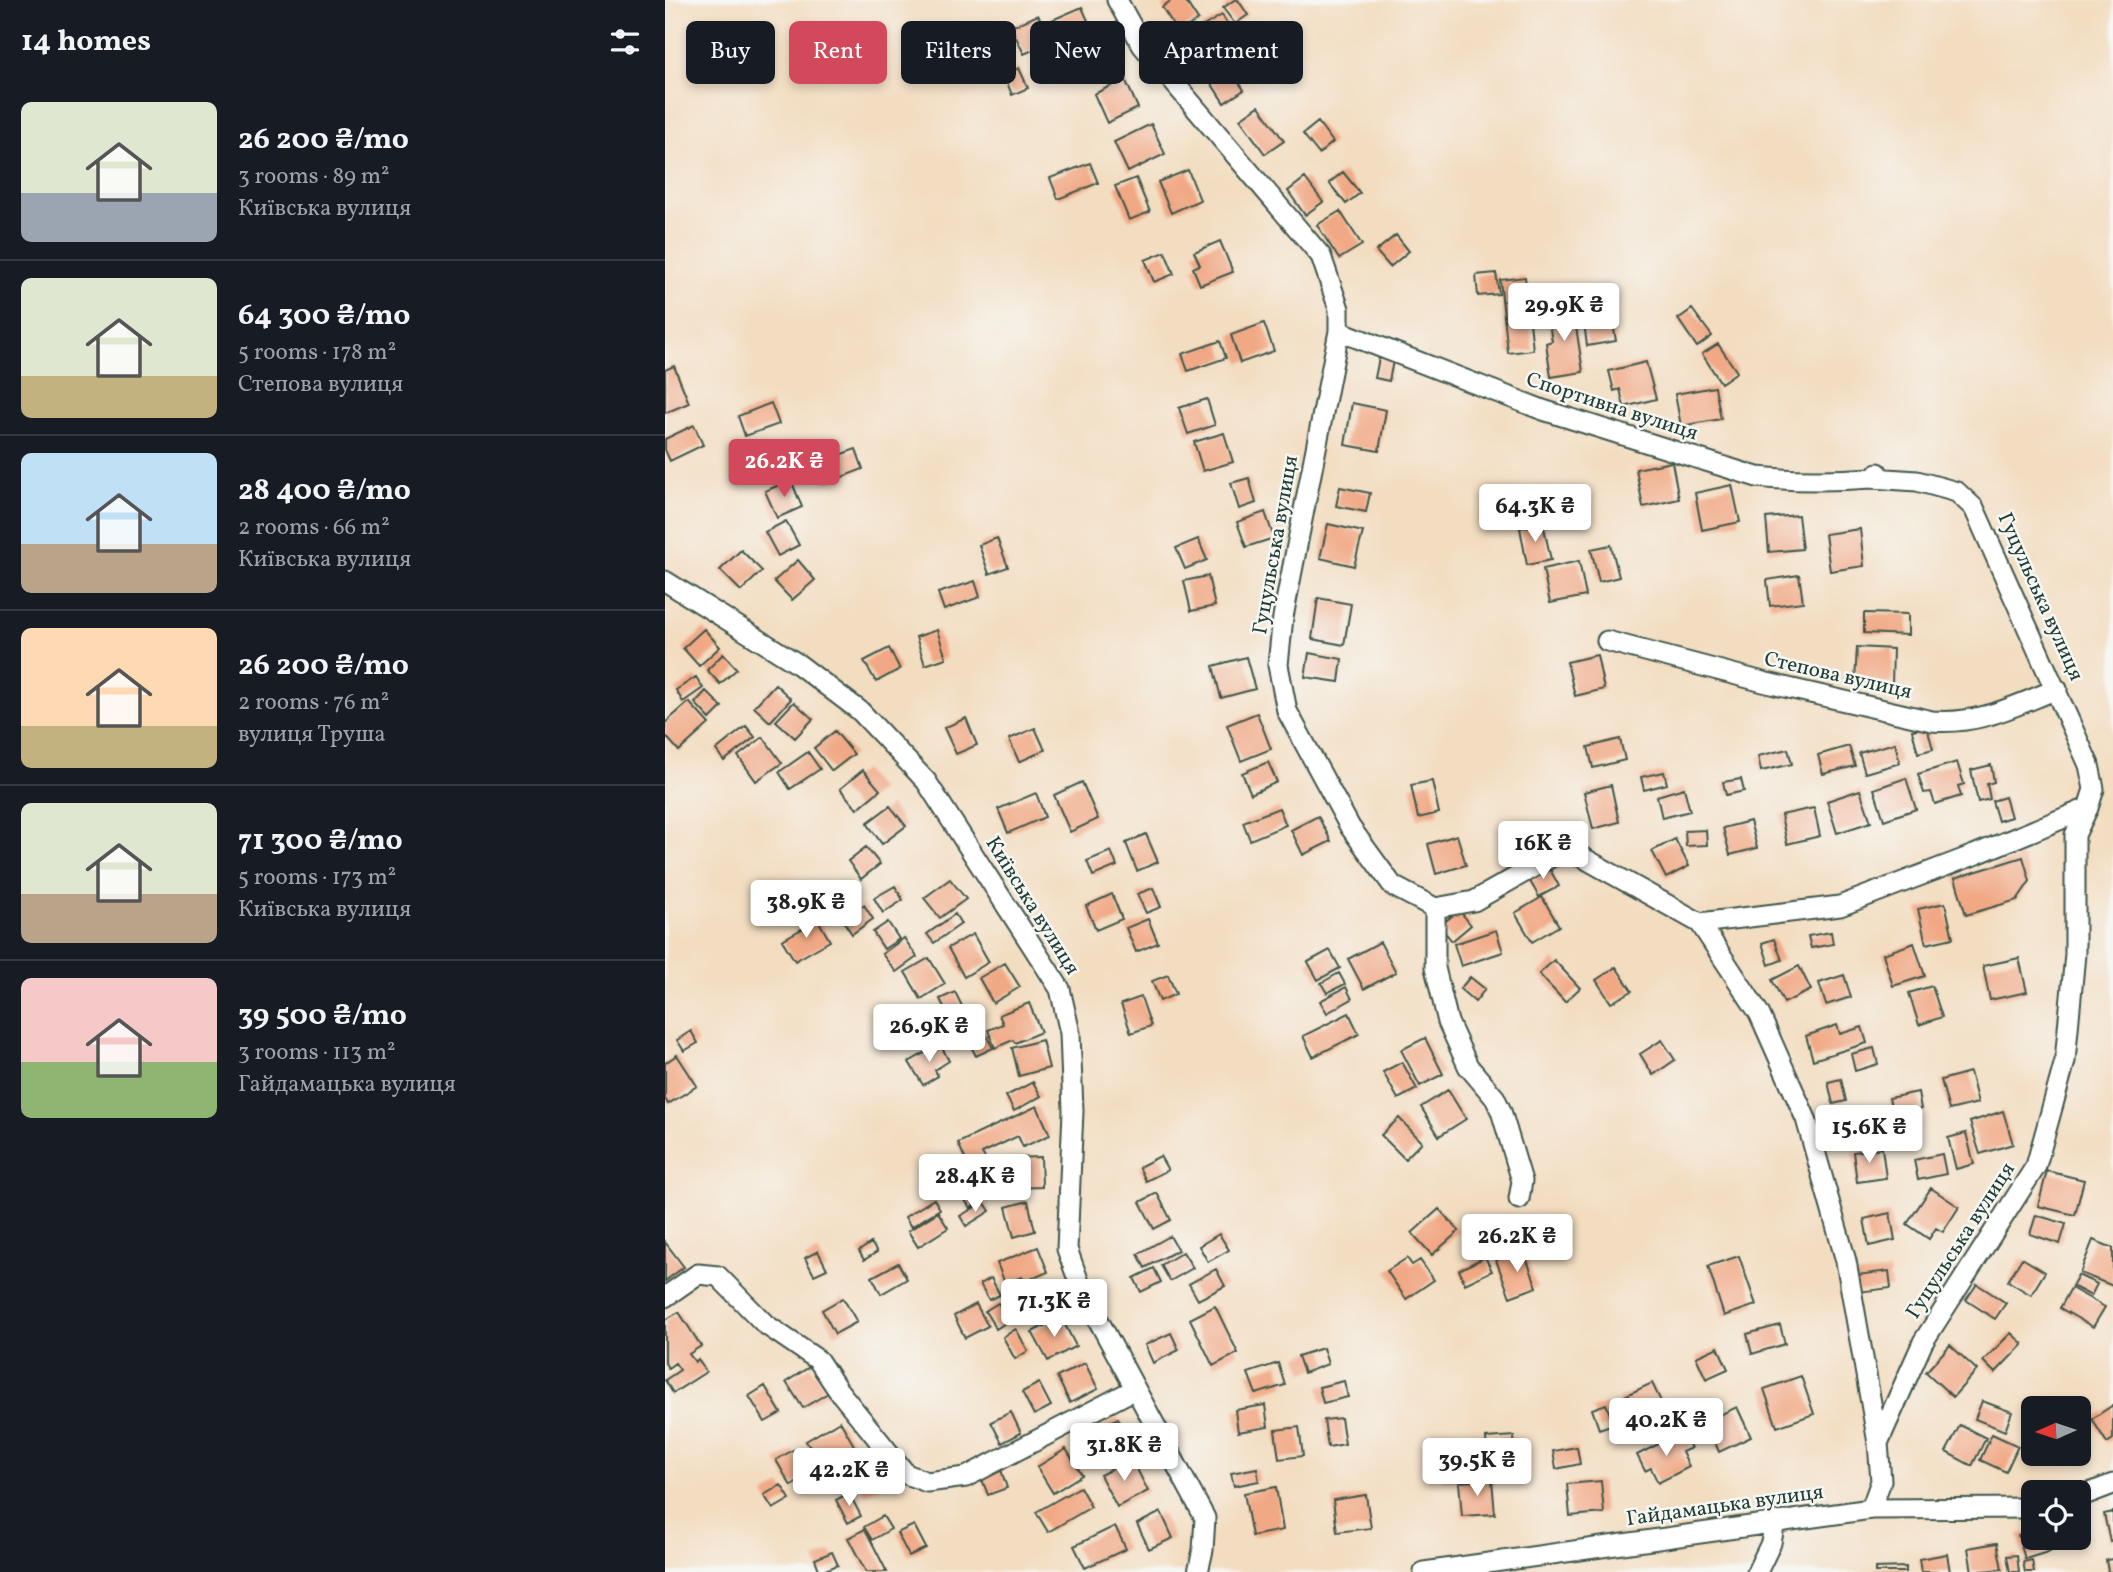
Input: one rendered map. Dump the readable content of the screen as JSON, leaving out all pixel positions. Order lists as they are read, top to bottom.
{
  "streets": {
    "street": [
      "Спортивна вулиця",
      "Гуцульська вулиця",
      "Степова вулиця",
      "Київська вулиця",
      "Гайдамацька вулиця"
    ]
  },
  "crossings": [
    ["Спортивна вулиця", "Гуцульська вулиця"],
    ["Гуцульська вулиця", "Степова вулиця"],
    ["Гуцульська вулиця", "Гайдамацька вулиця"]
  ],
  "north": "left",
  "page": {
    "heading": "14 homes",
    "chip": [
      "Buy",
      "Rent",
      "Filters",
      "New",
      "Apartment"
    ],
    "list": [
      {
        "name": "26 200 ₴/mo",
        "note": "3 rooms · 89 m² · Київська вулиця"
      },
      {
        "name": "64 300 ₴/mo",
        "note": "5 rooms · 178 m² · Степова вулиця"
      },
      {
        "name": "28 400 ₴/mo",
        "note": "2 rooms · 66 m² · Київська вулиця"
      },
      {
        "name": "26 200 ₴/mo",
        "note": "2 rooms · 76 m² · вулиця Труша"
      },
      {
        "name": "71 300 ₴/mo",
        "note": "5 rooms · 173 m² · Київська вулиця"
      },
      {
        "name": "39 500 ₴/mo",
        "note": "3 rooms · 113 m² · Гайдамацька вулиця"
      }
    ],
    "price": [
      "29.9K ₴",
      "26.2K ₴",
      "64.3K ₴",
      "16K ₴",
      "38.9K ₴",
      "26.9K ₴",
      "15.6K ₴",
      "28.4K ₴",
      "26.2K ₴",
      "71.3K ₴",
      "40.2K ₴",
      "31.8K ₴",
      "39.5K ₴",
      "42.2K ₴"
    ]
  }
}
